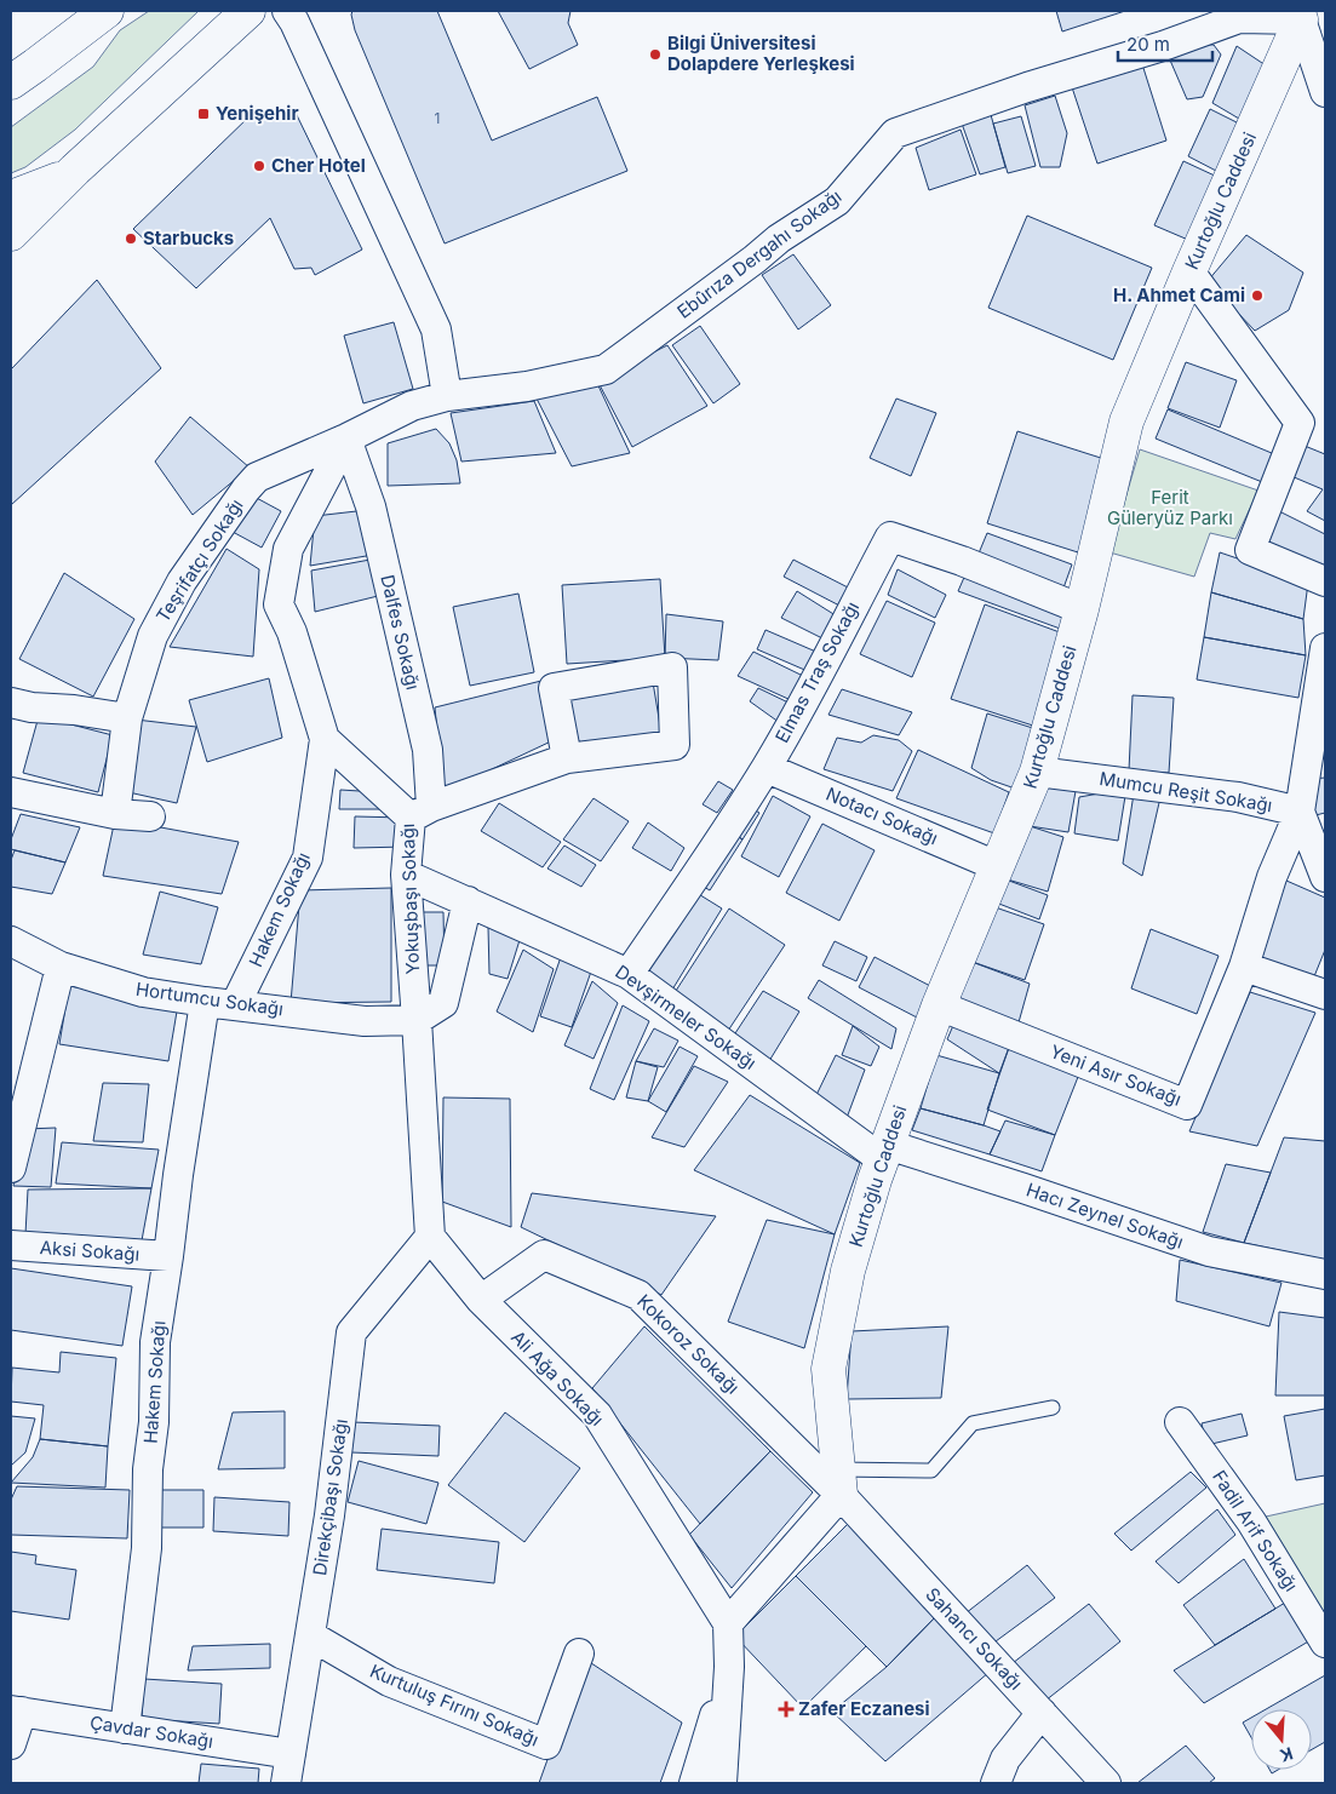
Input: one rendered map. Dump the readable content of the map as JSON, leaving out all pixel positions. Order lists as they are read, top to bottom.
{
  "streets": {
    "street": [
      "Kurtoğlu Caddesi",
      "Ebûrıza Dergahı Sokağı",
      "Teşrifatçı Sokağı",
      "Dalfes Sokağı",
      "Elmas Traş Sokağı",
      "Mumcu Reşit Sokağı",
      "Notacı Sokağı",
      "Yokuşbaşı Sokağı",
      "Hakem Sokağı",
      "Hortumcu Sokağı",
      "Devşirmeler Sokağı",
      "Yeni Asır Sokağı",
      "Hacı Zeynel Sokağı",
      "Aksi Sokağı",
      "Kokoroz Sokağı",
      "Ali Ağa Sokağı",
      "Direkçibaşı Sokağı",
      "Fadil Arif Sokağı",
      "Sahancı Sokağı",
      "Kurtuluş Fırını Sokağı",
      "Çavdar Sokağı"
    ]
  },
  "crossings": [
    ["Kurtoğlu Caddesi", "Ebûrıza Dergahı Sokağı"],
    ["Kurtoğlu Caddesi", "Elmas Traş Sokağı"],
    ["Kurtoğlu Caddesi", "Mumcu Reşit Sokağı"],
    ["Kurtoğlu Caddesi", "Notacı Sokağı"],
    ["Kurtoğlu Caddesi", "Devşirmeler Sokağı"],
    ["Kurtoğlu Caddesi", "Yeni Asır Sokağı"],
    ["Kurtoğlu Caddesi", "Hacı Zeynel Sokağı"],
    ["Kurtoğlu Caddesi", "Kokoroz Sokağı"],
    ["Kurtoğlu Caddesi", "Sahancı Sokağı"],
    ["Ebûrıza Dergahı Sokağı", "Teşrifatçı Sokağı"],
    ["Ebûrıza Dergahı Sokağı", "Dalfes Sokağı"],
    ["Teşrifatçı Sokağı", "Dalfes Sokağı"],
    ["Dalfes Sokağı", "Yokuşbaşı Sokağı"],
    ["Elmas Traş Sokağı", "Notacı Sokağı"],
    ["Elmas Traş Sokağı", "Devşirmeler Sokağı"],
    ["Mumcu Reşit Sokağı", "Yeni Asır Sokağı"],
    ["Yokuşbaşı Sokağı", "Hakem Sokağı"],
    ["Yokuşbaşı Sokağı", "Hortumcu Sokağı"],
    ["Yokuşbaşı Sokağı", "Devşirmeler Sokağı"],
    ["Yokuşbaşı Sokağı", "Ali Ağa Sokağı"],
    ["Yokuşbaşı Sokağı", "Direkçibaşı Sokağı"],
    ["Hakem Sokağı", "Hortumcu Sokağı"],
    ["Hakem Sokağı", "Aksi Sokağı"],
    ["Hakem Sokağı", "Çavdar Sokağı"],
    ["Devşirmeler Sokağı", "Hacı Zeynel Sokağı"],
    ["Kokoroz Sokağı", "Ali Ağa Sokağı"],
    ["Kokoroz Sokağı", "Sahancı Sokağı"],
    ["Ali Ağa Sokağı", "Direkçibaşı Sokağı"],
    ["Direkçibaşı Sokağı", "Kurtuluş Fırını Sokağı"],
    ["Direkçibaşı Sokağı", "Çavdar Sokağı"]
  ],
  "parks": ["Ferit Güleryüz Parkı"],
  "places": {
    "other": [
      "Bilgi Üniversitesi Dolapdere Yerleşkesi",
      "Cher Hotel",
      "Starbucks",
      "H. Ahmet Cami"
    ],
    "transit": ["Yenişehir"],
    "health": ["Zafer Eczanesi"]
  },
  "house_numbers": ["1"],
  "scale_bar": "20 m",
  "north": "bottom"
}
